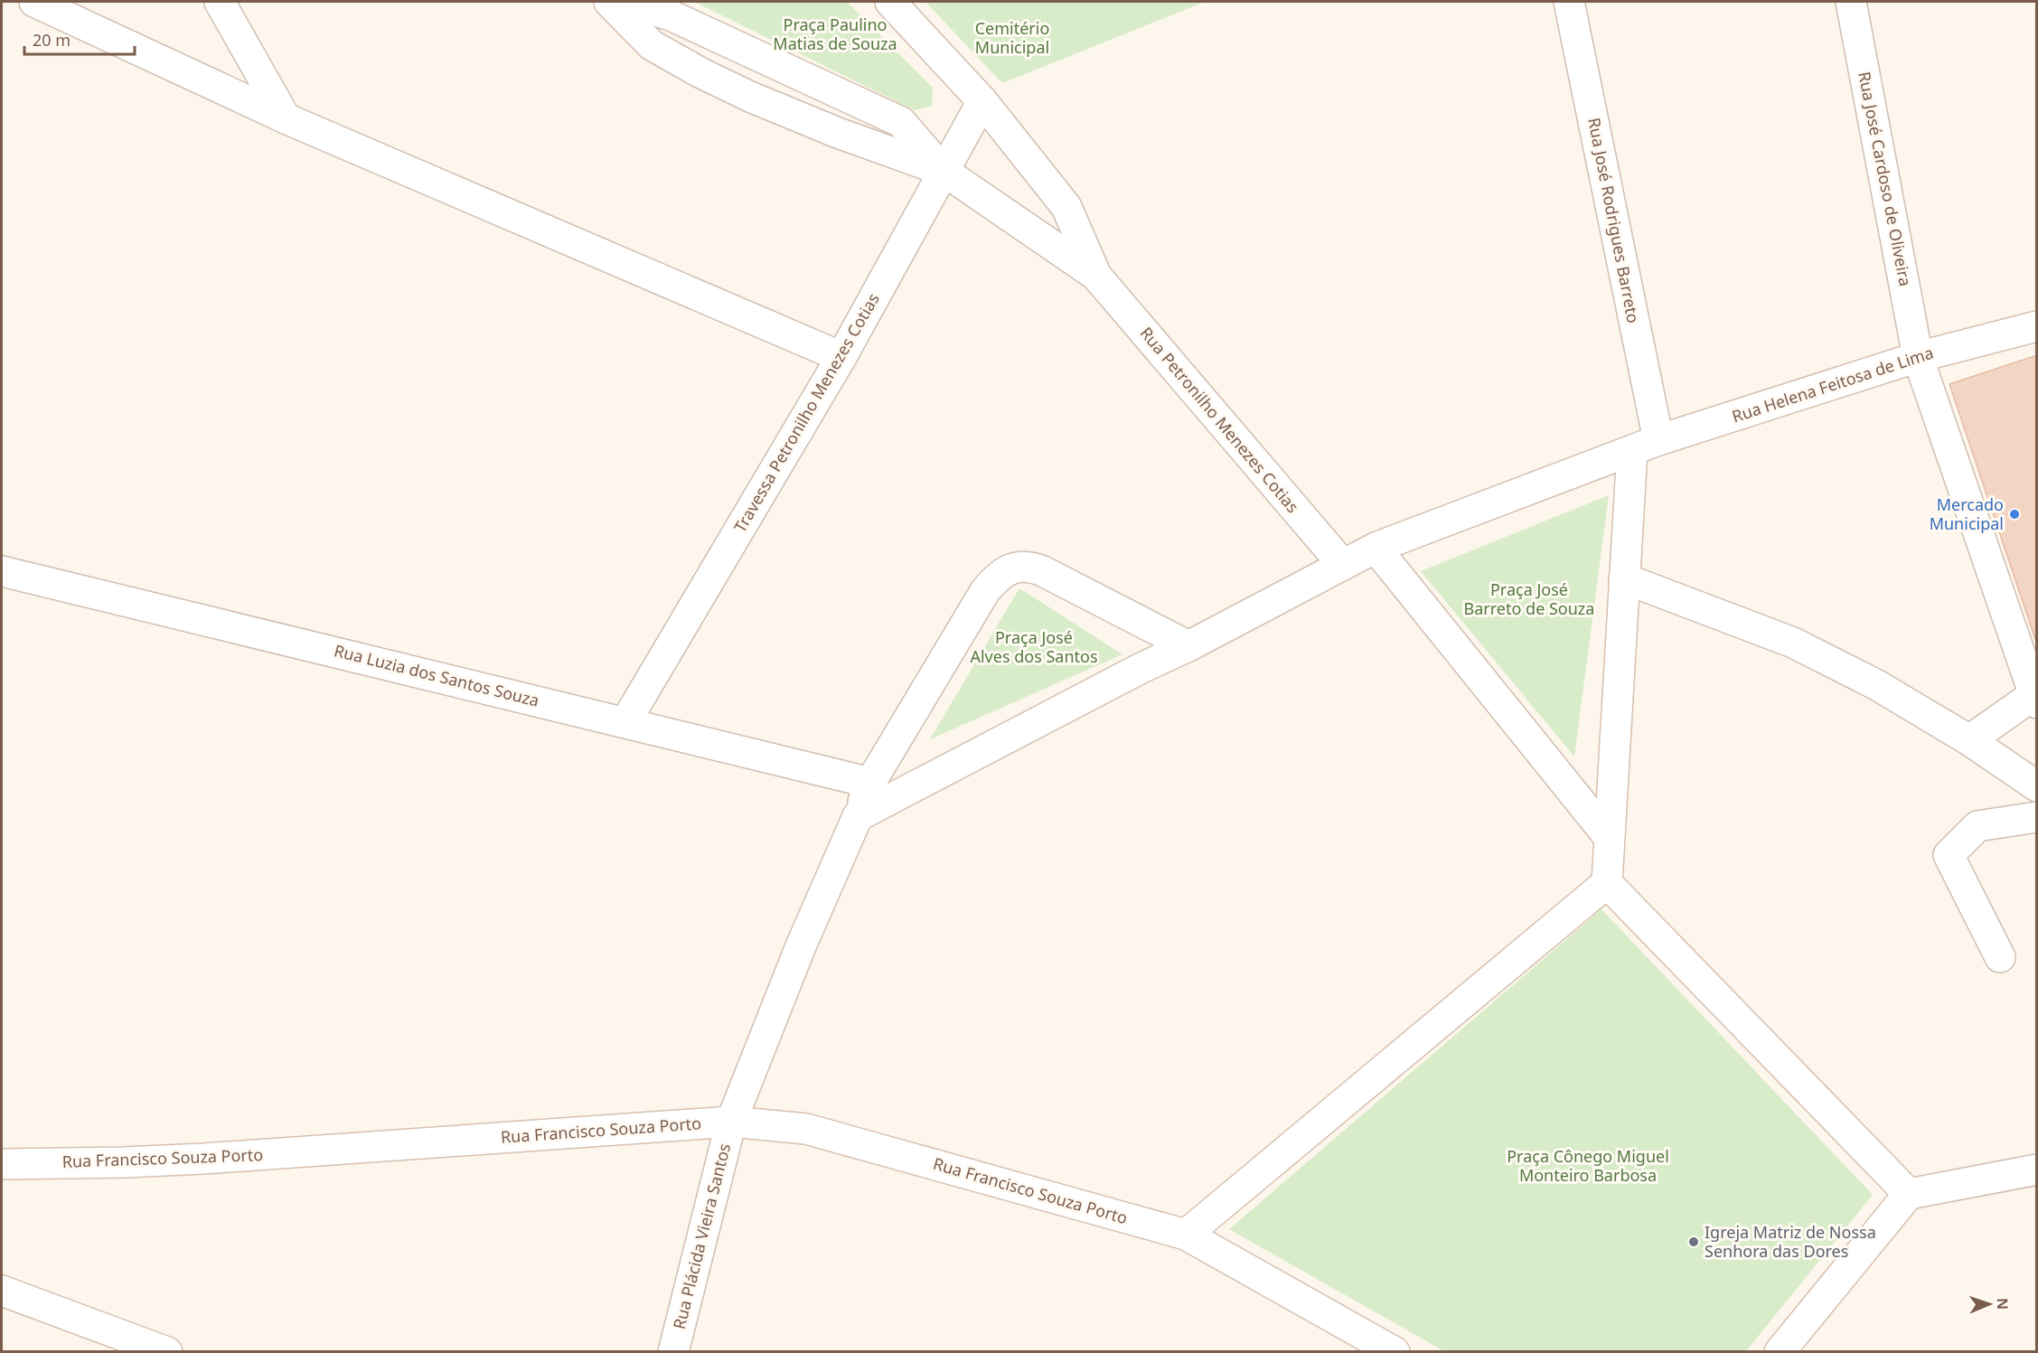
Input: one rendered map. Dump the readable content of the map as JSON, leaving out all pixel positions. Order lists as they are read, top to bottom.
{
  "streets": {
    "street": [
      "Rua José Cardoso de Oliveira",
      "Rua José Rodrigues Barreto",
      "Rua Helena Feitosa de Lima",
      "Travessa Petronilho Menezes Cotias",
      "Rua Petronilho Menezes Cotias",
      "Rua Luzia dos Santos Souza",
      "Rua Francisco Souza Porto",
      "Rua Plácida Vieira Santos"
    ]
  },
  "crossings": [
    ["Rua José Cardoso de Oliveira", "Rua Helena Feitosa de Lima"],
    ["Rua José Rodrigues Barreto", "Rua Helena Feitosa de Lima"],
    ["Travessa Petronilho Menezes Cotias", "Rua Petronilho Menezes Cotias"],
    ["Travessa Petronilho Menezes Cotias", "Rua Luzia dos Santos Souza"],
    ["Rua Francisco Souza Porto", "Rua Plácida Vieira Santos"]
  ],
  "parks": [
    "Praça Paulino Matias de Souza",
    "Cemitério Municipal",
    "Praça José Barreto de Souza",
    "Praça José Alves dos Santos",
    "Praça Cônego Miguel Monteiro Barbosa"
  ],
  "places": ["Mercado Municipal", "Igreja Matriz de Nossa Senhora das Dores"],
  "scale_bar": "20 m",
  "north": "right"
}
